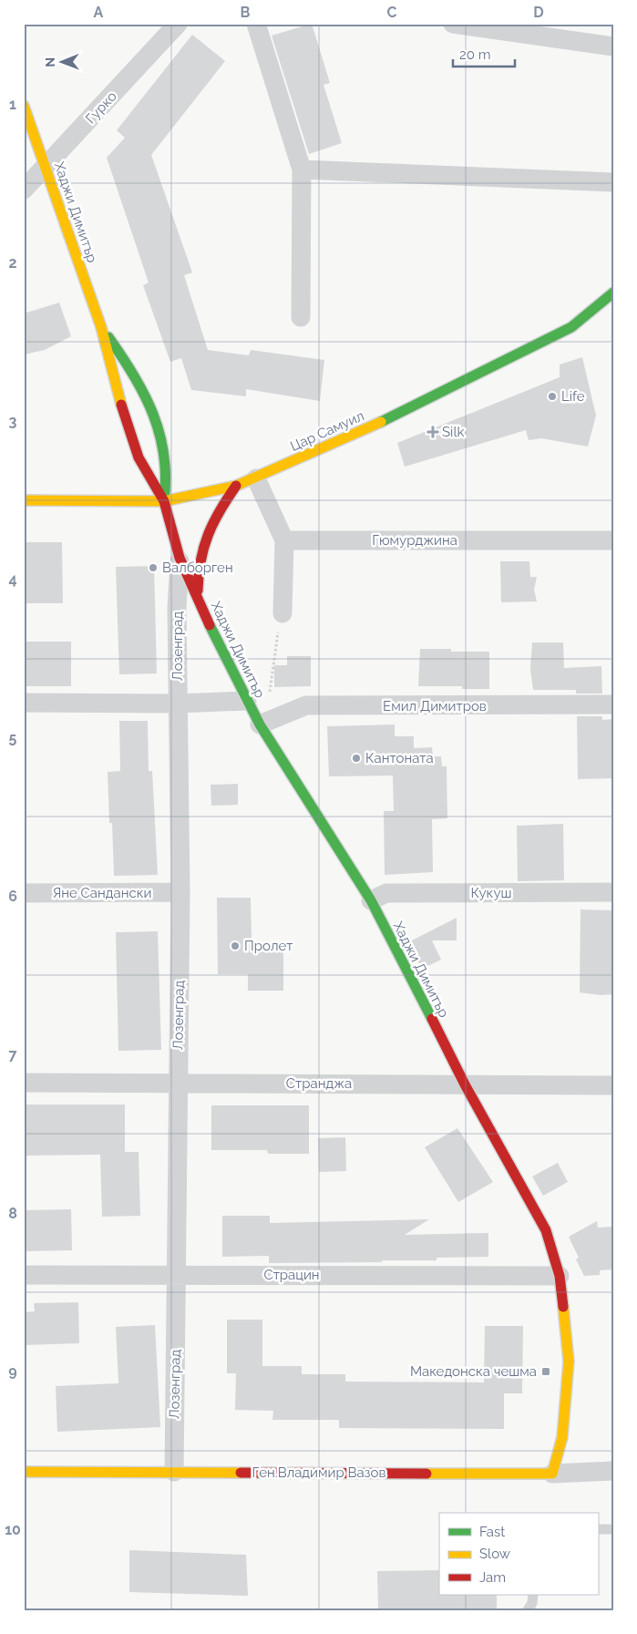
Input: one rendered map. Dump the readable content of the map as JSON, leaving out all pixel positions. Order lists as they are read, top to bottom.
{
  "streets": {
    "street": [
      "Гурко",
      "Хаджи Димитър",
      "Цар Самуил",
      "Гюмурджина",
      "Лозенград",
      "Емил Димитров",
      "Яне Сандански",
      "Кукуш",
      "Странджа",
      "Страцин",
      "Ген.Владимир Вазов"
    ]
  },
  "crossings": [
    ["Гурко", "Хаджи Димитър"],
    ["Хаджи Димитър", "Цар Самуил"],
    ["Хаджи Димитър", "Лозенград"],
    ["Хаджи Димитър", "Емил Димитров"],
    ["Хаджи Димитър", "Кукуш"],
    ["Хаджи Димитър", "Странджа"],
    ["Хаджи Димитър", "Страцин"],
    ["Хаджи Димитър", "Ген.Владимир Вазов"],
    ["Лозенград", "Яне Сандански"],
    ["Лозенград", "Странджа"],
    ["Лозенград", "Страцин"],
    ["Лозенград", "Ген.Владимир Вазов"]
  ],
  "places": {
    "other": [
      "Life",
      "Валборген",
      "Кантоната",
      "Пролет"
    ],
    "health": ["Silk"],
    "transit": ["Македонска чешма"]
  },
  "legend": ["Fast", "Slow", "Jam"],
  "scale_bar": "20 m",
  "north": "left",
  "grid": {
    "columns": [
      "A",
      "B",
      "C",
      "D"
    ],
    "rows": [
      "1",
      "2",
      "3",
      "4",
      "5",
      "6",
      "7",
      "8",
      "9",
      "10"
    ]
  }
}
